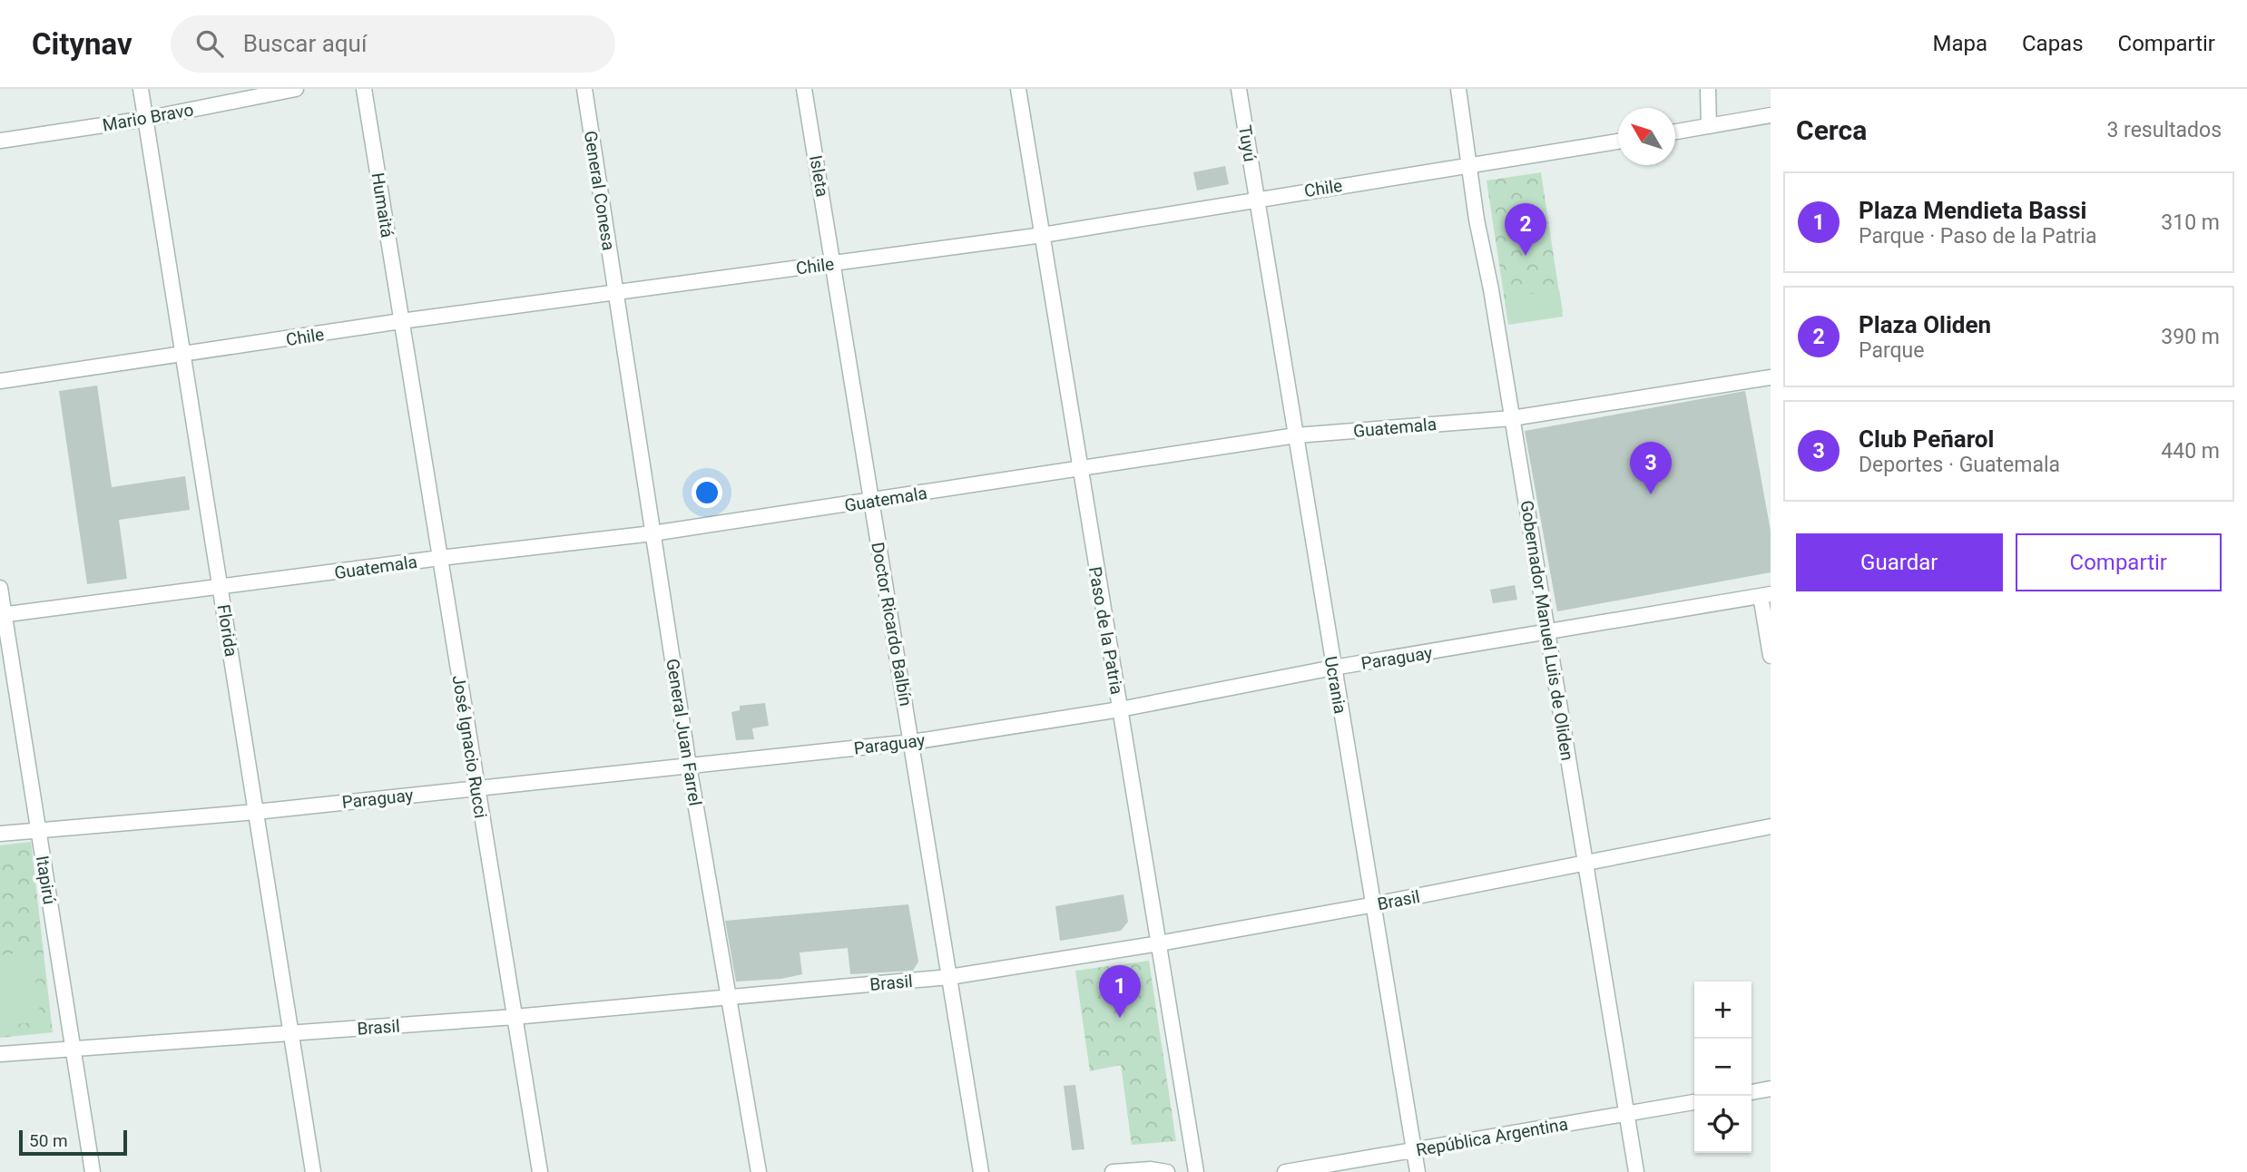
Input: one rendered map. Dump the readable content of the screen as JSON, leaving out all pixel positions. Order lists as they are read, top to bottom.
{
  "streets": {
    "street": [
      "Mario Bravo",
      "Tuyú",
      "Isleta",
      "Chile",
      "General Conesa",
      "Humaitá",
      "Guatemala",
      "Doctor Ricardo Balbín",
      "Florida",
      "Paso de la Patria",
      "Gobernador Manuel Luis de Oliden",
      "Paraguay",
      "Ucrania",
      "General Juan Farrel",
      "José Ignacio Rucci",
      "Itapirú",
      "Brasil",
      "República Argentina"
    ]
  },
  "crossings": [
    ["Mario Bravo", "Florida"],
    ["Tuyú", "Chile"],
    ["Tuyú", "Ucrania"],
    ["Isleta", "Chile"],
    ["Isleta", "Doctor Ricardo Balbín"],
    ["Chile", "General Conesa"],
    ["Chile", "Humaitá"],
    ["Chile", "Doctor Ricardo Balbín"],
    ["Chile", "Florida"],
    ["Chile", "Paso de la Patria"],
    ["Chile", "Gobernador Manuel Luis de Oliden"],
    ["Chile", "Ucrania"],
    ["Chile", "General Juan Farrel"],
    ["Chile", "José Ignacio Rucci"],
    ["General Conesa", "General Juan Farrel"],
    ["Humaitá", "José Ignacio Rucci"],
    ["Guatemala", "Doctor Ricardo Balbín"],
    ["Guatemala", "Florida"],
    ["Guatemala", "Paso de la Patria"],
    ["Guatemala", "Gobernador Manuel Luis de Oliden"],
    ["Guatemala", "Ucrania"],
    ["Guatemala", "General Juan Farrel"],
    ["Guatemala", "José Ignacio Rucci"],
    ["Guatemala", "Itapirú"],
    ["Doctor Ricardo Balbín", "Paraguay"],
    ["Doctor Ricardo Balbín", "Brasil"],
    ["Florida", "Paraguay"],
    ["Florida", "Brasil"],
    ["Paso de la Patria", "Paraguay"],
    ["Paso de la Patria", "Brasil"],
    ["Gobernador Manuel Luis de Oliden", "Paraguay"],
    ["Gobernador Manuel Luis de Oliden", "Brasil"],
    ["Gobernador Manuel Luis de Oliden", "República Argentina"],
    ["Paraguay", "Ucrania"],
    ["Paraguay", "General Juan Farrel"],
    ["Paraguay", "José Ignacio Rucci"],
    ["Paraguay", "Itapirú"],
    ["Ucrania", "Brasil"],
    ["Ucrania", "República Argentina"],
    ["General Juan Farrel", "Brasil"],
    ["José Ignacio Rucci", "Brasil"],
    ["Itapirú", "Brasil"]
  ],
  "scale_bar": "50 m",
  "north": "top left",
  "page": {
    "header": "Citynav",
    "search": "Buscar aquí",
    "nav": ["Mapa", "Capas", "Compartir"],
    "heading": ["Cerca", "3 resultados"],
    "list": [
      {
        "mark": "1",
        "name": "Plaza Mendieta Bassi",
        "note": "Parque · Paso de la Patria",
        "value": "310 m"
      },
      {
        "mark": "2",
        "name": "Plaza Oliden",
        "note": "Parque",
        "value": "390 m"
      },
      {
        "mark": "3",
        "name": "Club Peñarol",
        "note": "Deportes · Guatemala",
        "value": "440 m"
      }
    ],
    "pins": ["2", "3", "1"],
    "buttons": ["Guardar", "Compartir"],
    "map_buttons": ["+", "−"],
    "scale": "50 m"
  }
}
